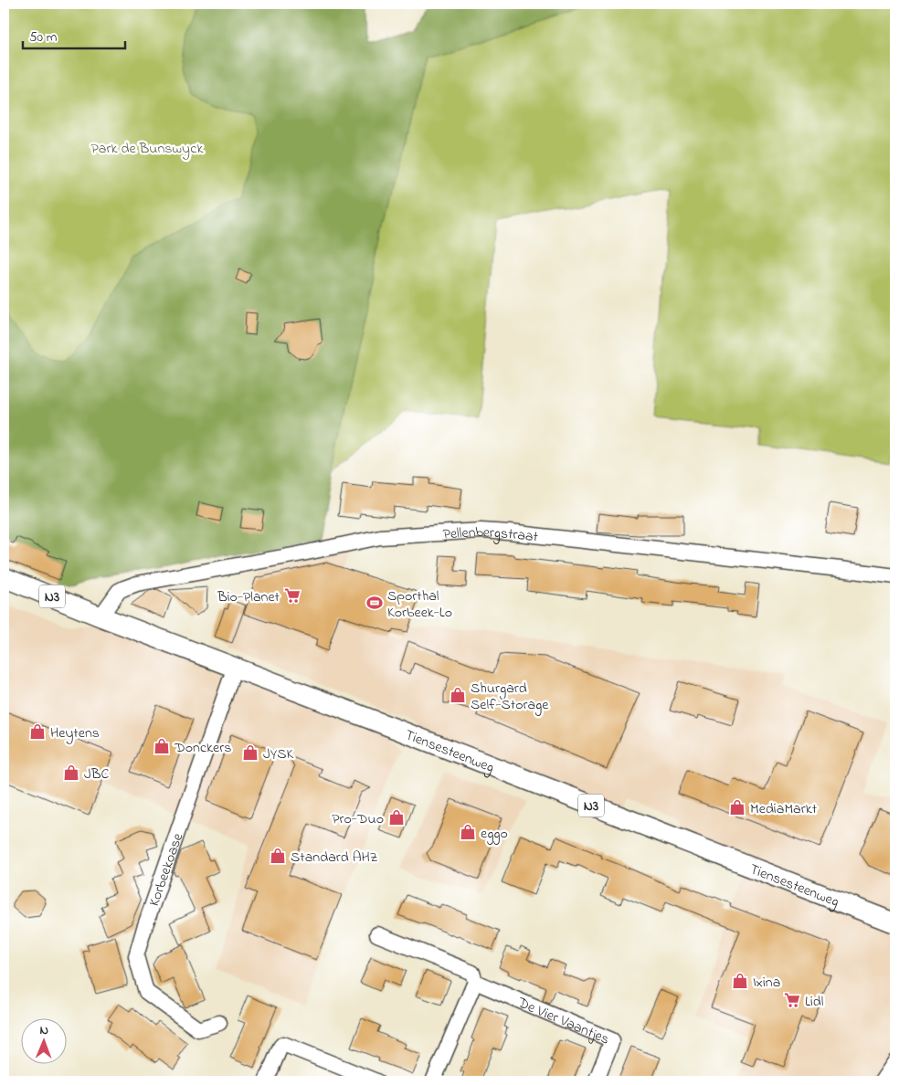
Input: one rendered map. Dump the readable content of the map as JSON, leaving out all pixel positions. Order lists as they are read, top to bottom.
{
  "streets": {
    "main road": ["N3", "Tiensesteenweg"],
    "street": ["Pellenbergstraat", "Korbeekoase", "De Vier Vaantjes"]
  },
  "crossings": [
    ["Pellenbergstraat", "Tiensesteenweg"],
    ["Tiensesteenweg", "Korbeekoase"]
  ],
  "parks": ["Park de Bunswyck"],
  "places": {
    "supermarket": ["Bio-Planet", "Lidl"],
    "sports": ["Sporthal Korbeek-Lo"],
    "shop": [
      "Shurgard Self-Storage",
      "Heytens",
      "Donckers",
      "JYSK",
      "JBC",
      "MediaMarkt",
      "Pro-Duo",
      "eggo",
      "Standard AHZ",
      "Ixina"
    ]
  },
  "scale_bar": "50 m",
  "north": "top"
}
